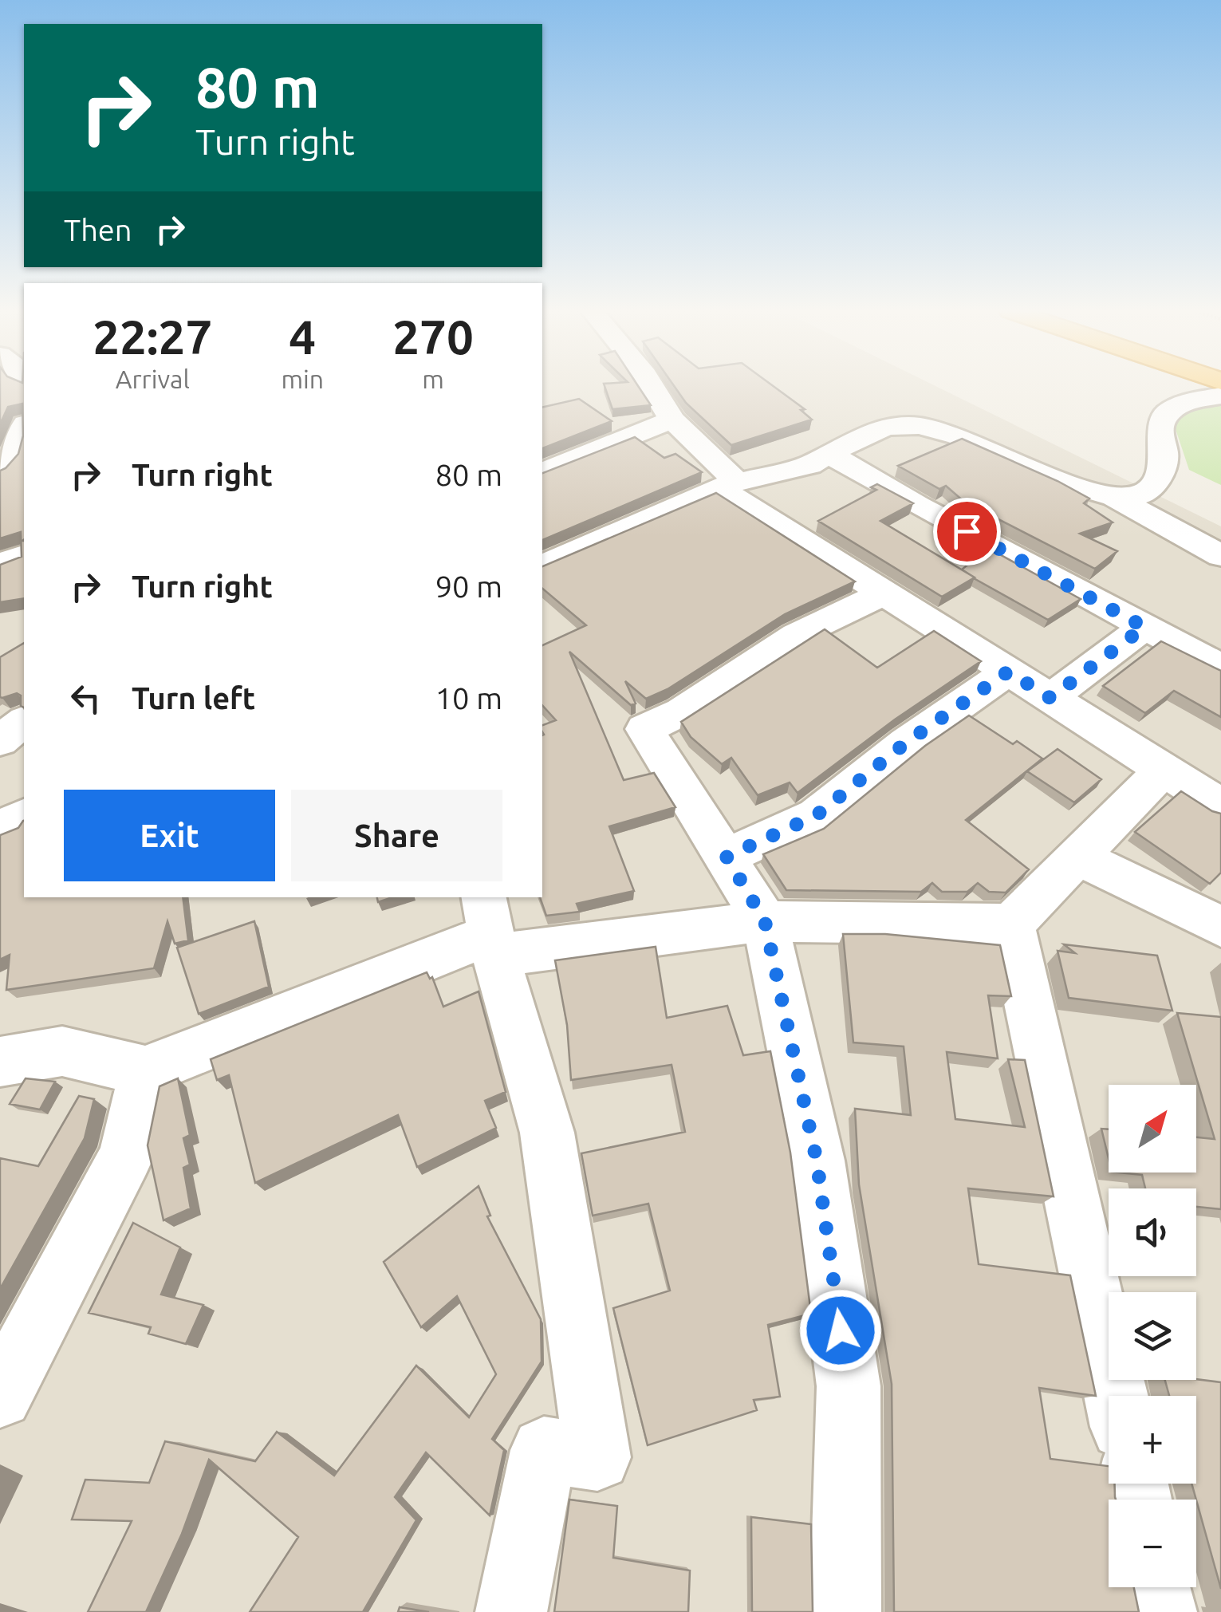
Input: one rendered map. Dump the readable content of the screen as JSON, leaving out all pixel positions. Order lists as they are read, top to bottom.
{
  "north": "top right",
  "page": {
    "turn": ["80 m", "Turn right"],
    "then": "Then",
    "eta": [
      "22:27",
      "Arrival",
      "4",
      "min",
      "270",
      "m"
    ],
    "list": [
      {
        "name": "Turn right",
        "value": "80 m"
      },
      {
        "name": "Turn right",
        "value": "90 m"
      },
      {
        "name": "Turn left",
        "value": "10 m"
      }
    ],
    "buttons": ["Exit", "Share"],
    "map_buttons": ["+", "−"]
  }
}
